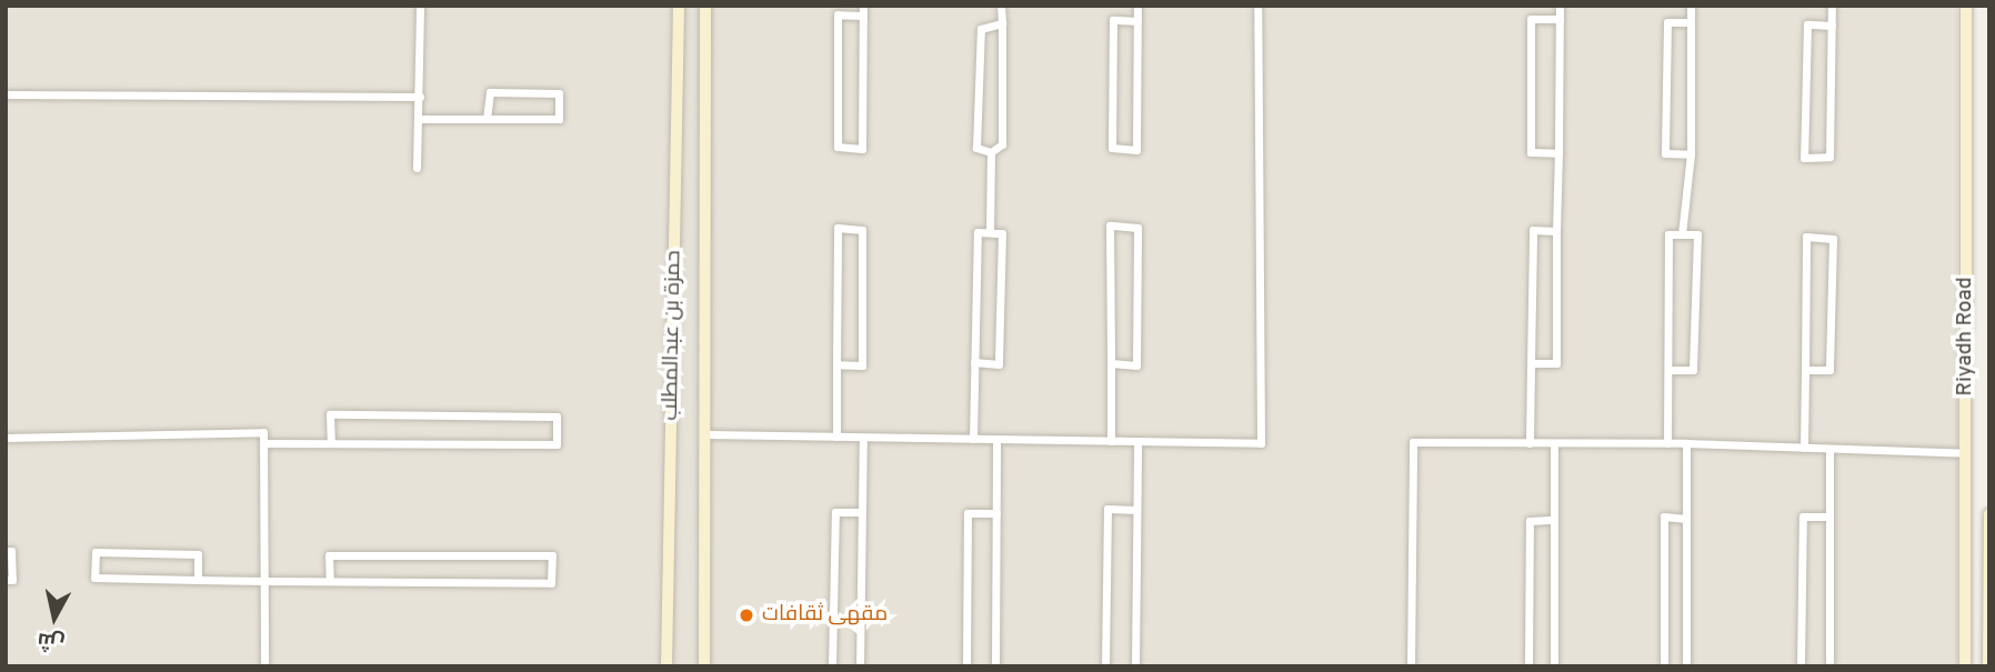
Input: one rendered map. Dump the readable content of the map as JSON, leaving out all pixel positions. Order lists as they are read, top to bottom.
{
  "streets": {
    "street": ["حمزة بن عبدالمطلب", "Riyadh Road"]
  },
  "places": ["مقهى ثقافات"],
  "north": "bottom"
}
